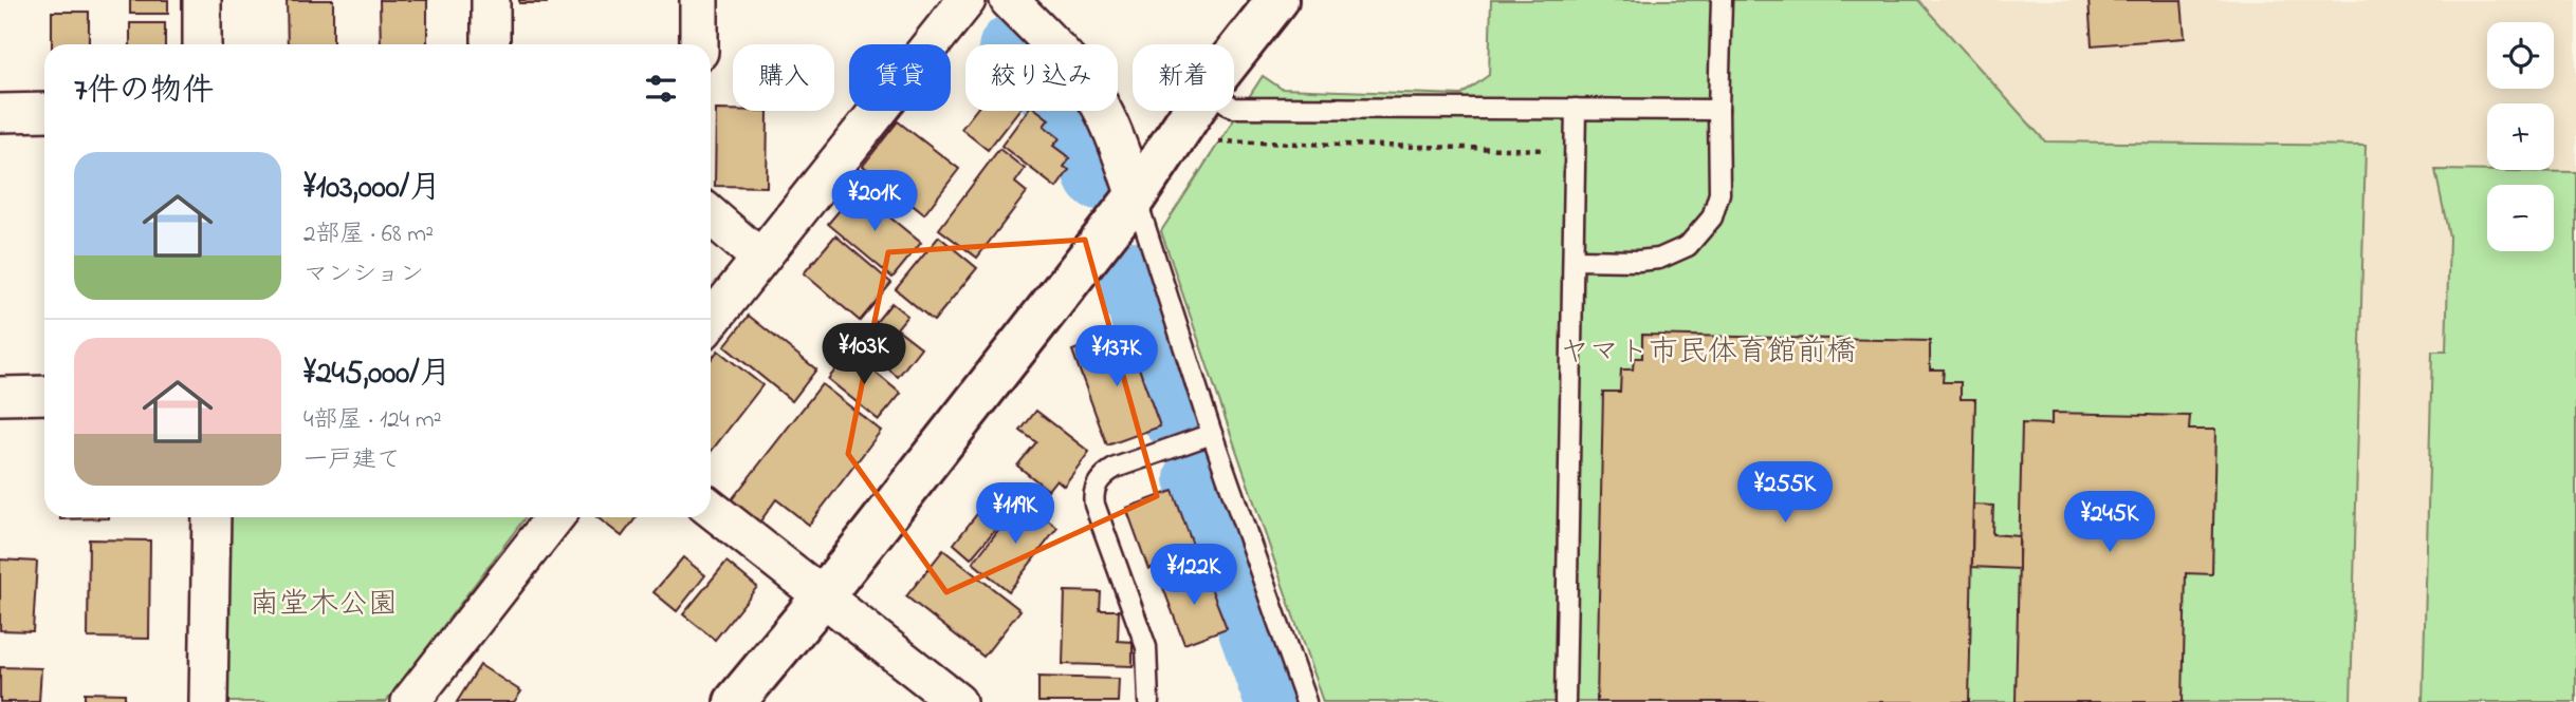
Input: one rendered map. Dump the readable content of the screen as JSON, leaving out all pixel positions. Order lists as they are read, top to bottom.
{
  "parks": ["ヤマト市民体育館前橋", "南堂木公園"],
  "page": {
    "map_buttons": ["+", "−"],
    "chip": [
      "購入",
      "賃貸",
      "絞り込み",
      "新着"
    ],
    "heading": "7件の物件",
    "list": [
      {
        "name": "¥103,000/月",
        "note": "2部屋 · 68 m² · マンション"
      },
      {
        "name": "¥245,000/月",
        "note": "4部屋 · 124 m² · 一戸建て"
      }
    ],
    "price": [
      "¥201K",
      "¥103K",
      "¥137K",
      "¥255K",
      "¥119K",
      "¥245K",
      "¥122K"
    ]
  }
}
